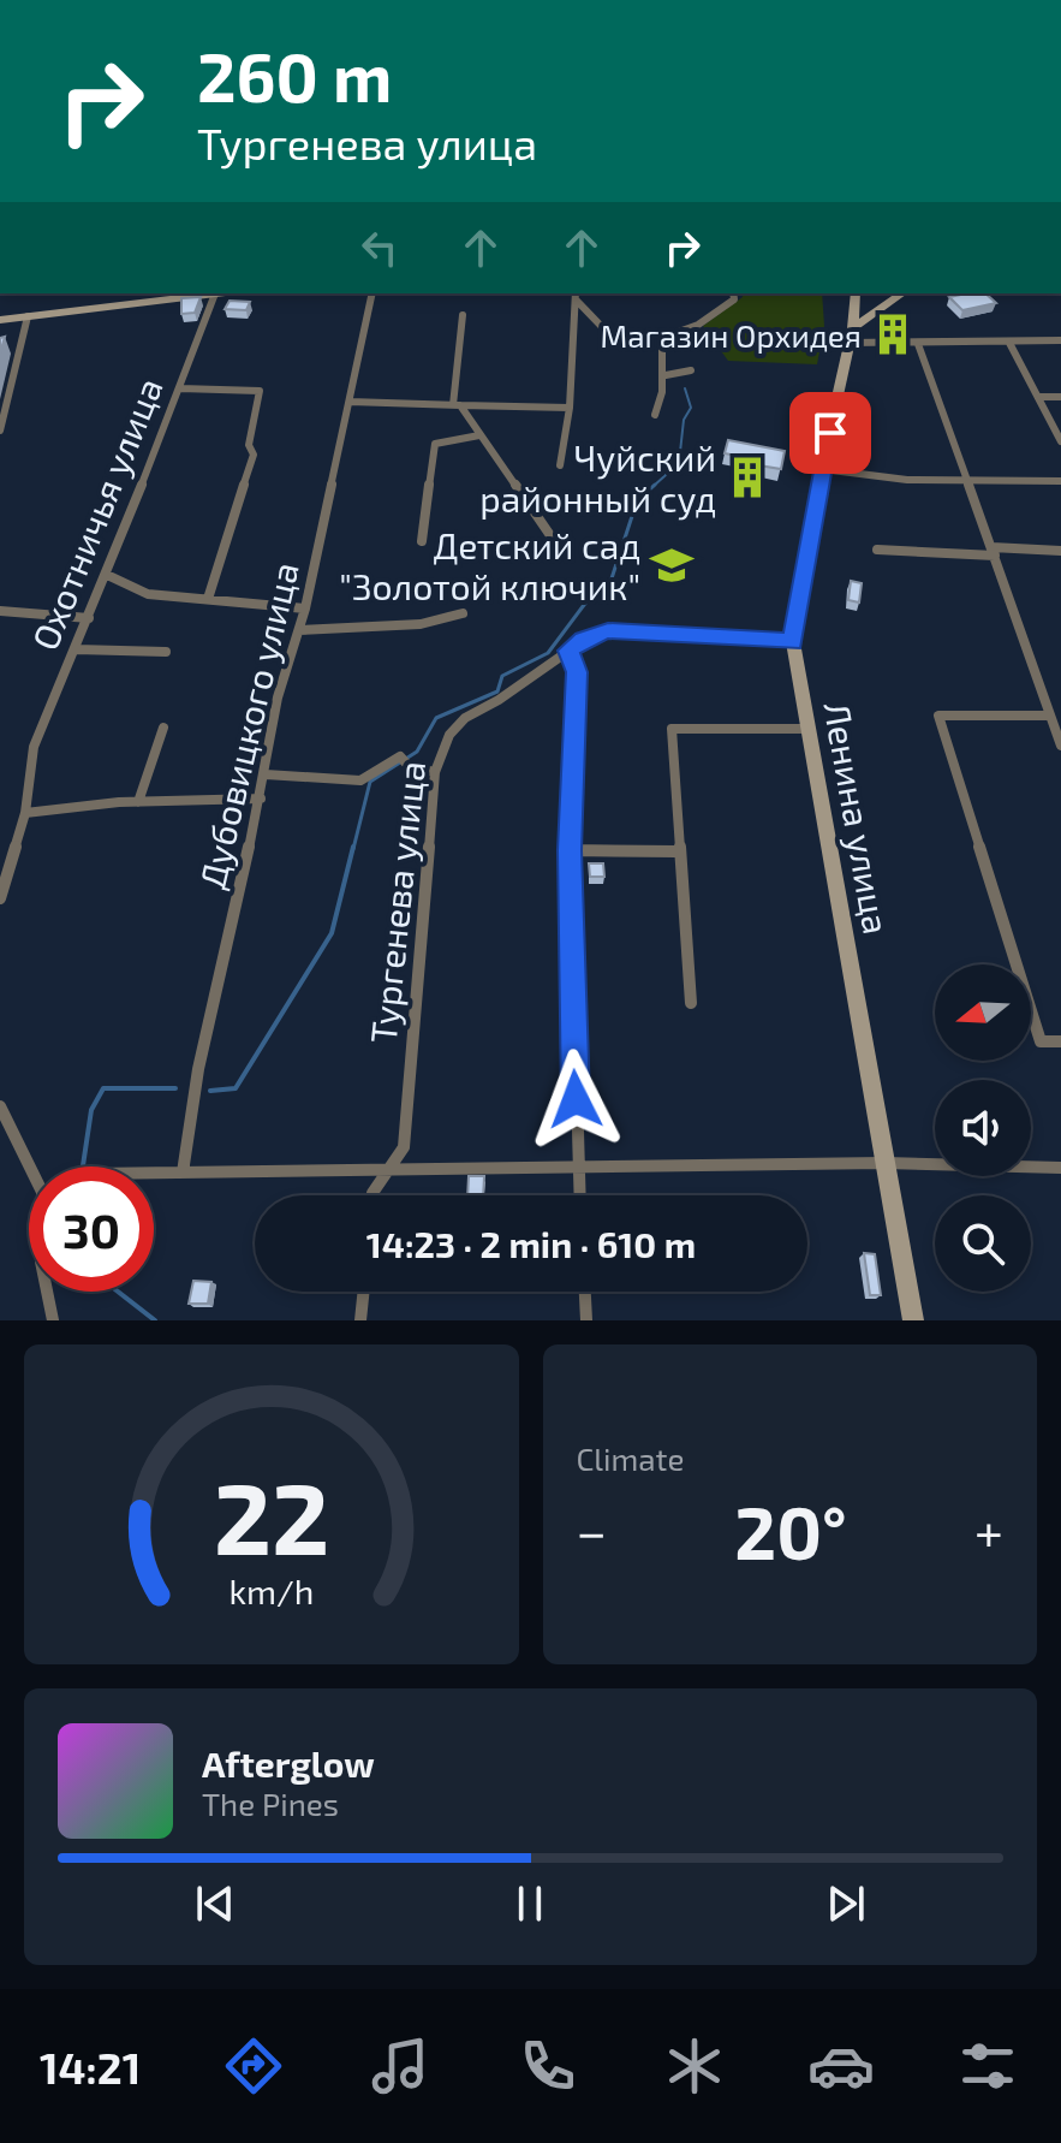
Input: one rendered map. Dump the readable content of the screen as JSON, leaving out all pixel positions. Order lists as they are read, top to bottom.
{
  "streets": {
    "main road": ["Ленина улица"],
    "street": ["Охотничья улица", "Дубовицкого улица", "Тургенева улица"]
  },
  "crossings": [
    ["Ленина улица", "Тургенева улица"]
  ],
  "places": {
    "building": ["Магазин Орхидея", "Чуйский районный суд"],
    "school or university": ["Детский сад \"Золотой ключик\""]
  },
  "north": "left",
  "page": {
    "turn": ["260 m", "Тургенева улица"],
    "limit": "30",
    "trip": "14:23 · 2 min · 610 m",
    "tile": "Climate",
    "heat": ["−", "20°", "+"],
    "song": ["Afterglow", "The Pines"],
    "tabs": "14:21",
    "gauge": ["22", "km/h"]
  }
}
